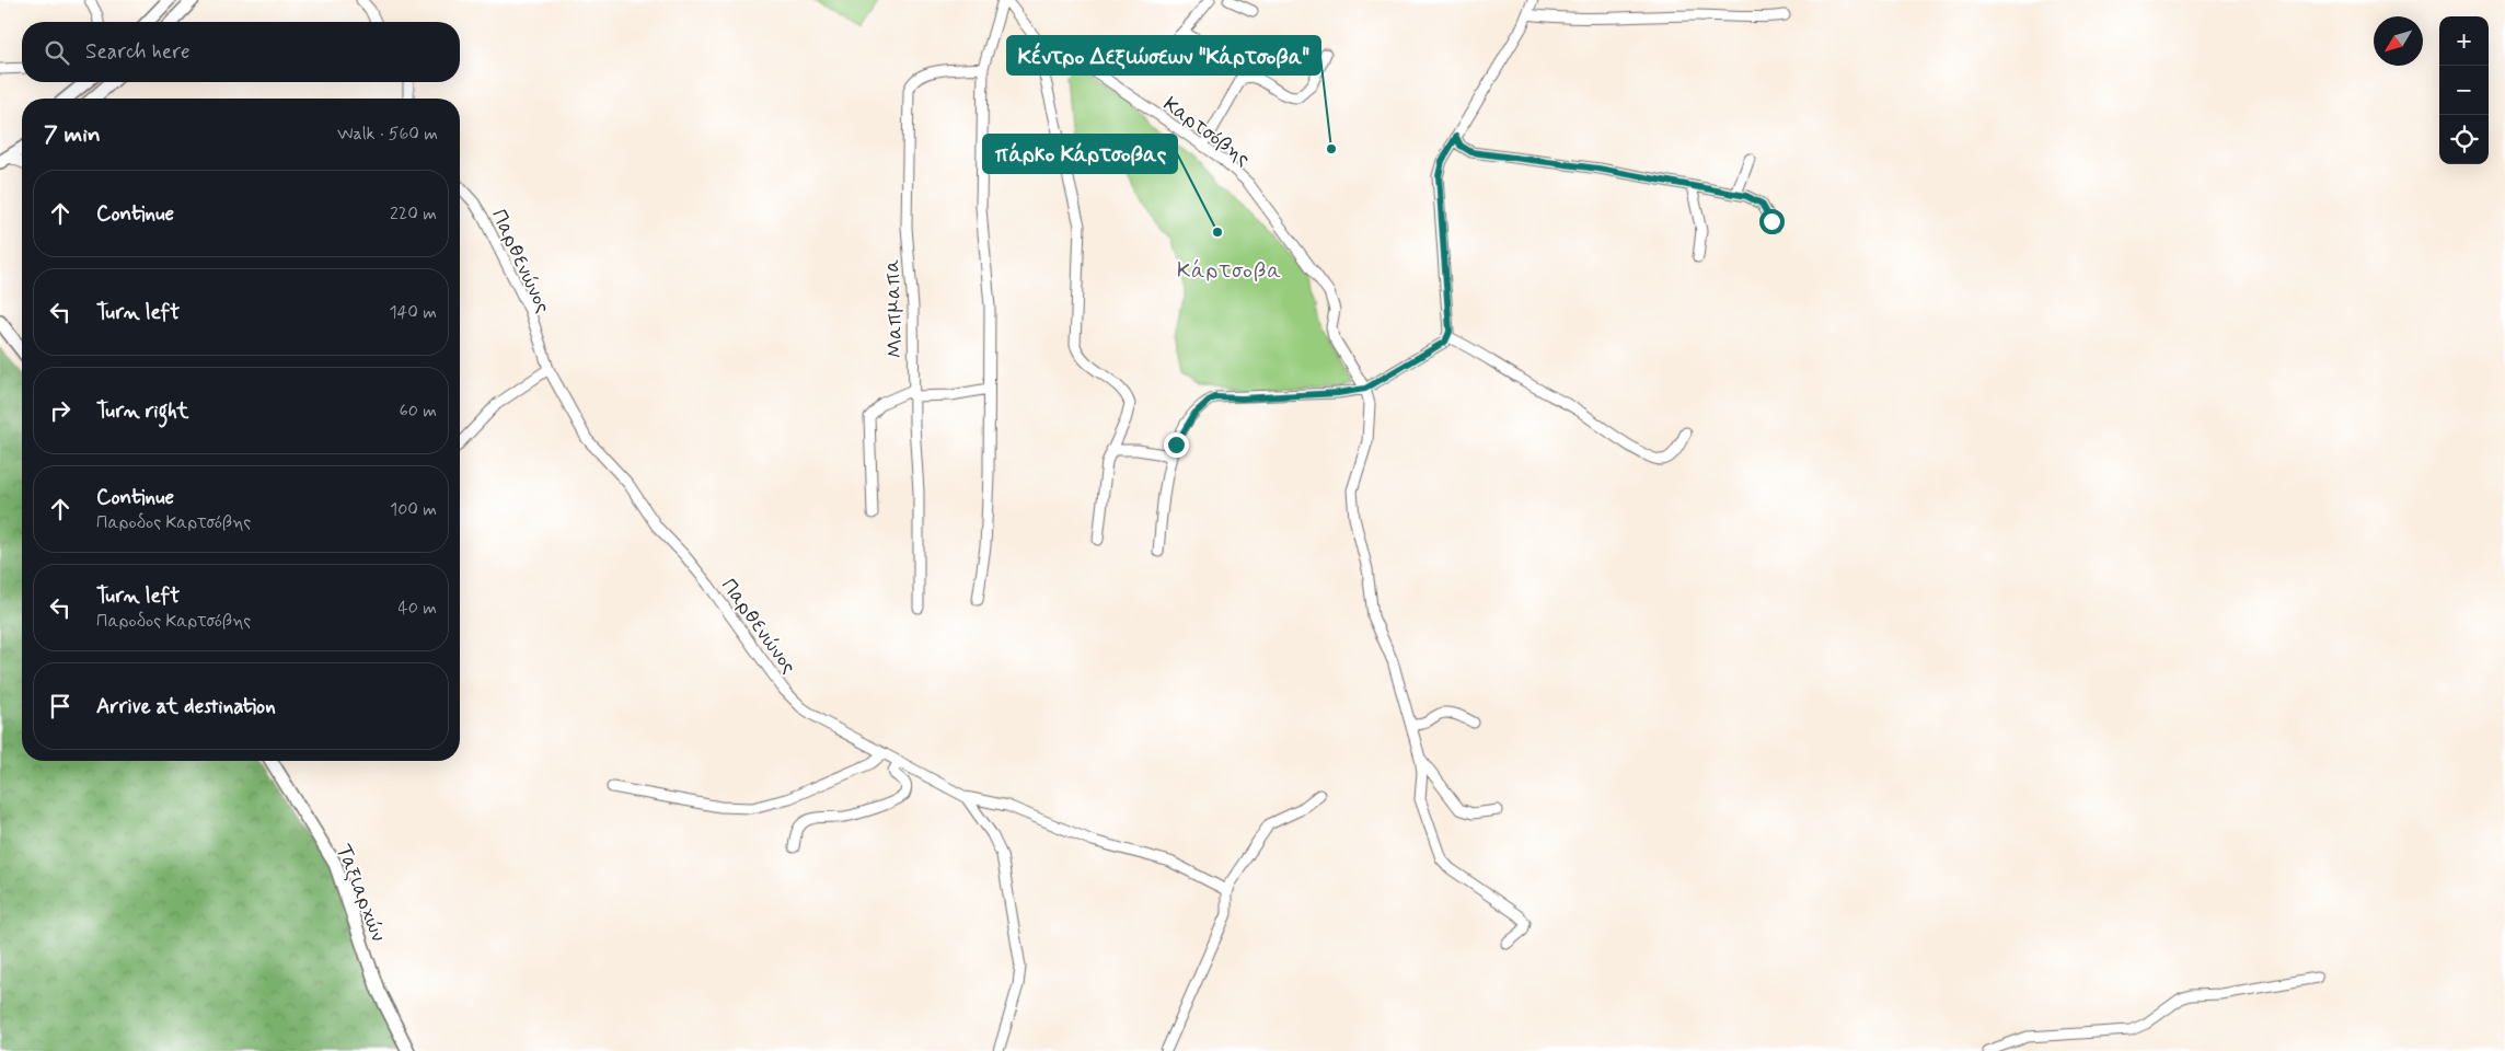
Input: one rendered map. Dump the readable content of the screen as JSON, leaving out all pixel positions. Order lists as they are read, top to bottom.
{
  "streets": {
    "street": [
      "Καρτσόβης",
      "Παρθενώνος",
      "Μαπμαπα",
      "Ταξιαρχών"
    ]
  },
  "districts": ["Κάρτσοβα"],
  "places": ["Κέντρο Δεξιώσεων \"Κάρτσοβα\"", "πάρκο Κάρτσοβας"],
  "north": "bottom left",
  "page": {
    "map_buttons": ["+", "−"],
    "search": "Search here",
    "heading": ["7 min", "Walk · 560 m"],
    "list": [
      ["Continue", "220 m"],
      ["Turn left", "140 m"],
      ["Turn right", "60 m"],
      ["Continue", "Παροδος Καρτσόβης", "100 m"],
      ["Turn left", "Παροδος Καρτσόβης", "40 m"],
      "Arrive at destination"
    ]
  }
}
